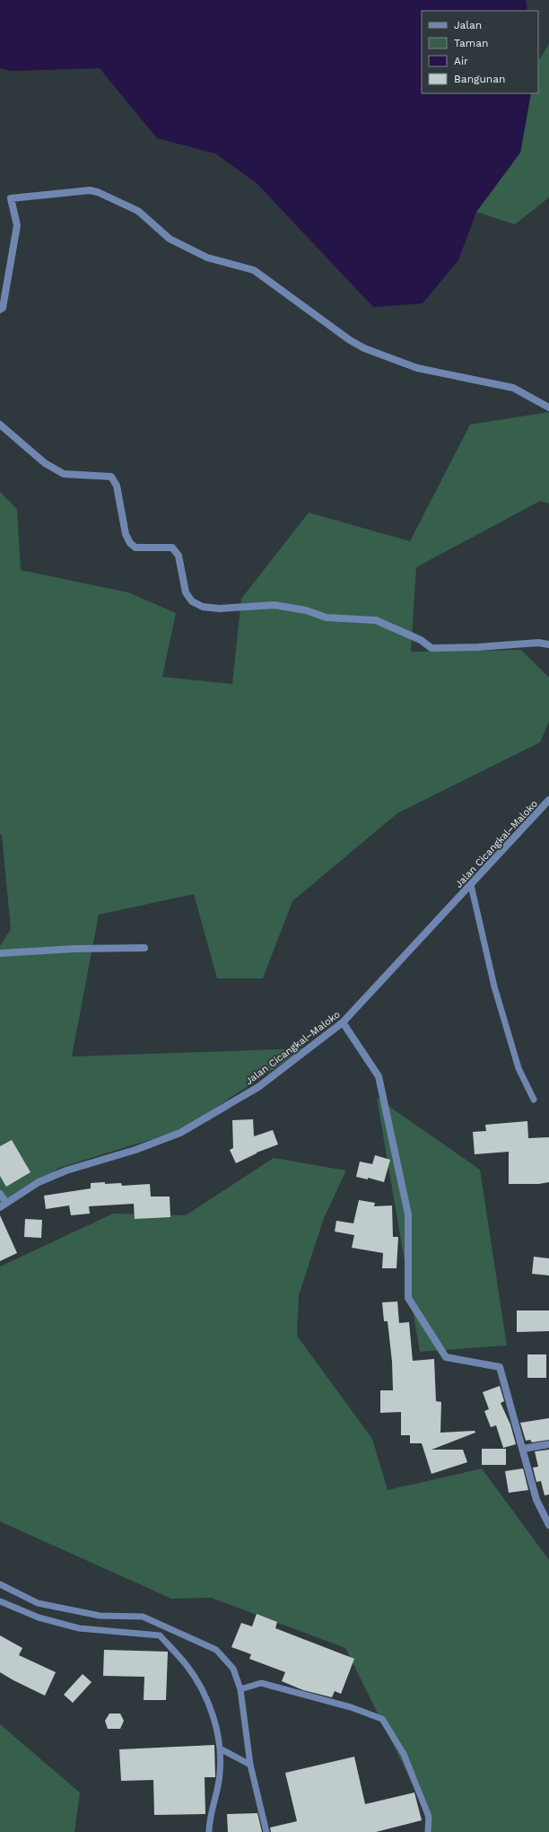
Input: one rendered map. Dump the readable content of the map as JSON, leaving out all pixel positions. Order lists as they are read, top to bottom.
{
  "streets": {
    "street": ["Jalan Cicangkal–Maloko"]
  },
  "legend": [
    "Jalan",
    "Taman",
    "Air",
    "Bangunan"
  ]
}
